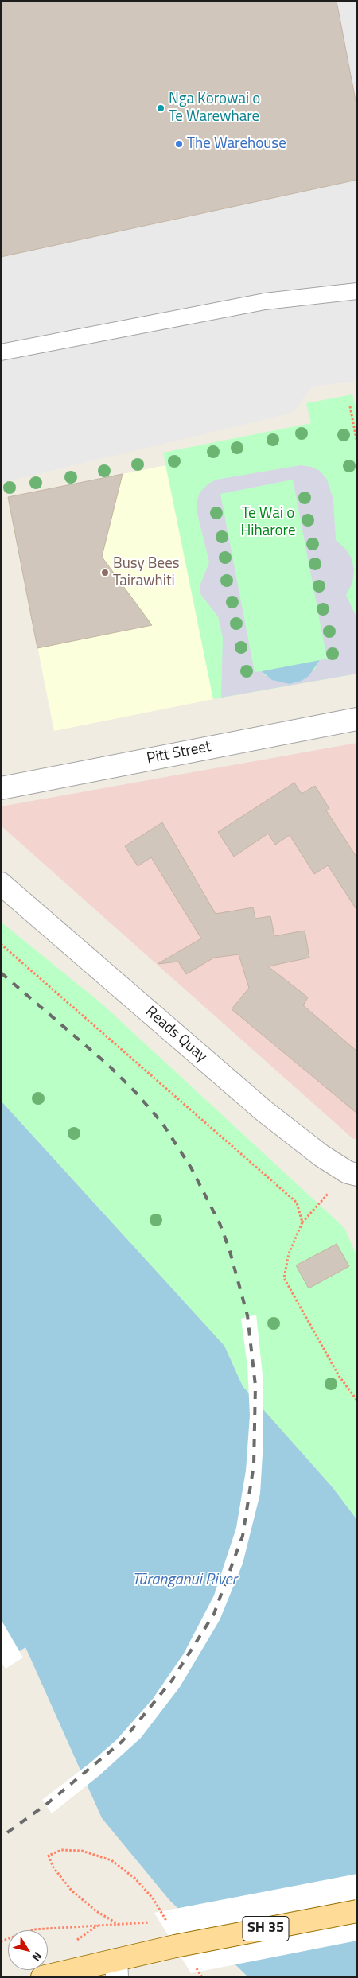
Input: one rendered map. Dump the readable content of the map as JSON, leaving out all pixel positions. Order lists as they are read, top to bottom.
{
  "streets": {
    "main road": ["SH 35"],
    "street": ["Pitt Street", "Reads Quay"]
  },
  "water": ["Tūranganui River"],
  "parks": ["Te Wai o Hiharore"],
  "places": ["Nga Korowai o Te Warewhare", "The Warehouse", "Busy Bees Tairawhiti"],
  "north": "bottom right"
}
